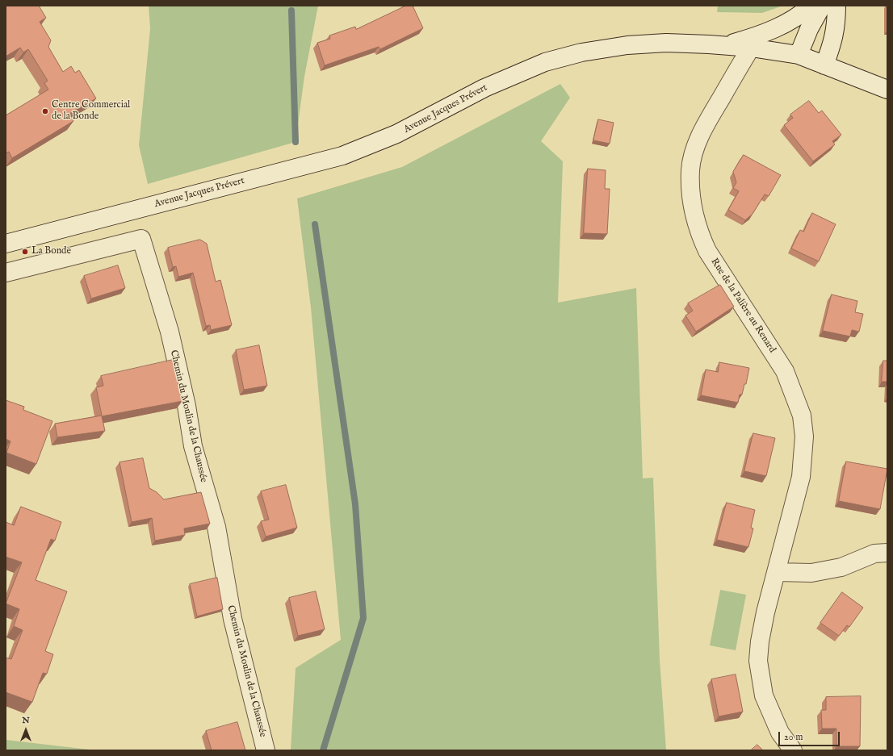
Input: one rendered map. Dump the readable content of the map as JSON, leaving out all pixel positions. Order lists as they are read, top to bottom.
{
  "streets": {
    "street": ["Avenue Jacques Prévert", "Rue de la Palière au Renard", "Chemin du Moulin de la Chaussée"]
  },
  "crossings": [
    ["Avenue Jacques Prévert", "Rue de la Palière au Renard"]
  ],
  "places": ["Centre Commercial de la Bonde", "La Bonde"],
  "scale_bar": "20 m",
  "north": "top"
}
